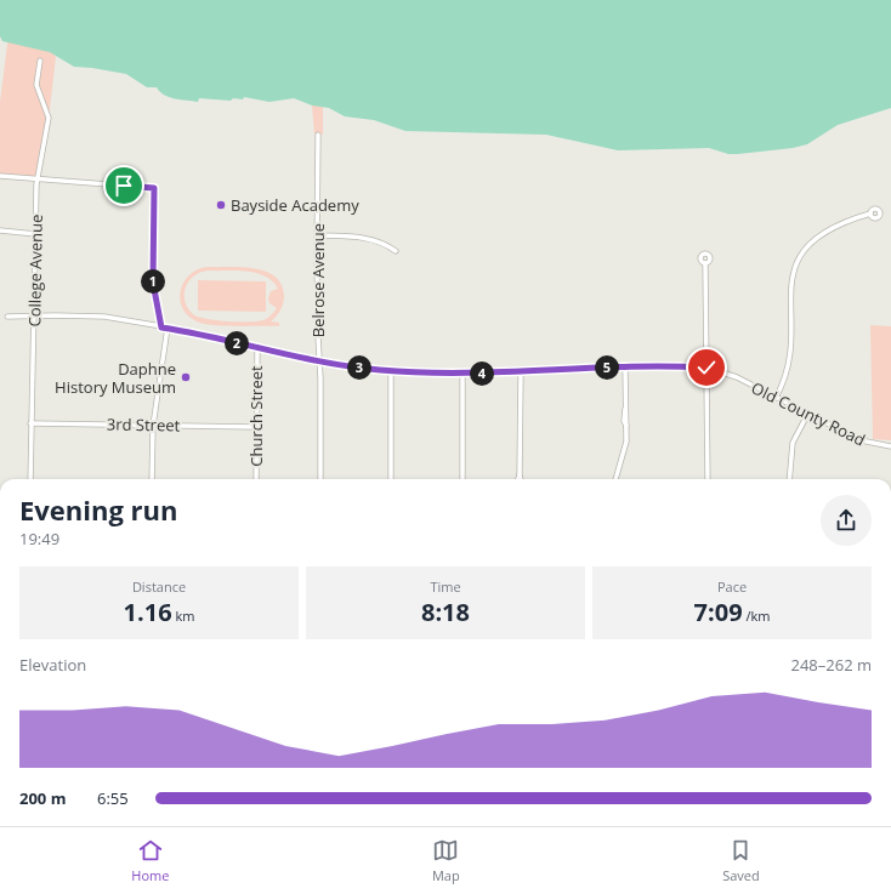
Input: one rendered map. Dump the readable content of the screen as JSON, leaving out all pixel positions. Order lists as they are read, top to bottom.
{
  "streets": {
    "street": [
      "College Avenue",
      "Belrose Avenue",
      "Old County Road",
      "Church Street",
      "3rd Street"
    ]
  },
  "crossings": [
    ["College Avenue", "Old County Road"],
    ["College Avenue", "3rd Street"],
    ["Belrose Avenue", "Old County Road"],
    ["Old County Road", "Church Street"],
    ["Church Street", "3rd Street"]
  ],
  "places": ["Bayside Academy", "Daphne History Museum"],
  "page": {
    "pins": [
      "1",
      "2",
      "3",
      "5",
      "4"
    ],
    "heading": ["Evening run", "19:49"],
    "stats": [
      ["Distance", "1.16 km"],
      ["Time", "8:18"],
      ["Pace", "7:09 /km"]
    ],
    "chart": ["Elevation", "248–262 m"],
    "list": [
      {
        "name": "200 m",
        "note": "6:55"
      }
    ],
    "tabs": ["Home", "Map", "Saved"]
  }
}
